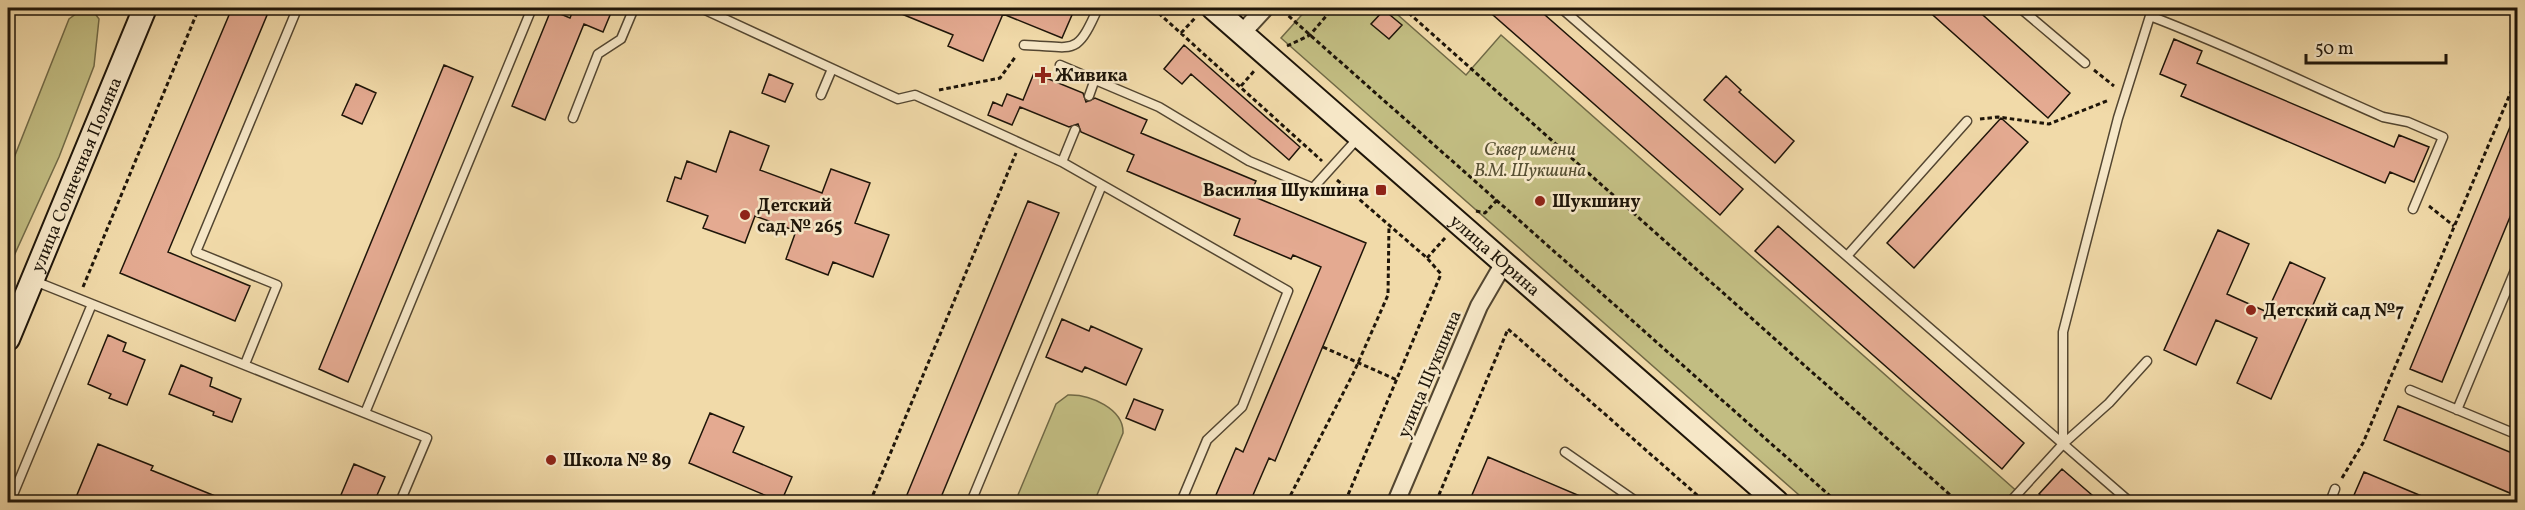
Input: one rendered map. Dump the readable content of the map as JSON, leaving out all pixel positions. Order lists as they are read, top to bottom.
{
  "streets": {
    "street": ["улица Солнечная Поляна", "улица Юрина", "улица Шукшина"]
  },
  "crossings": [
    ["улица Юрина", "улица Шукшина"]
  ],
  "parks": ["Сквер имени В.М. Шукшина"],
  "places": {
    "health": ["Живика"],
    "transit": ["Василия Шукшина"],
    "other": [
      "Шукшину",
      "Детский сад № 265",
      "Детский сад №7",
      "Школа № 89"
    ]
  },
  "scale_bar": "50 m"
}
